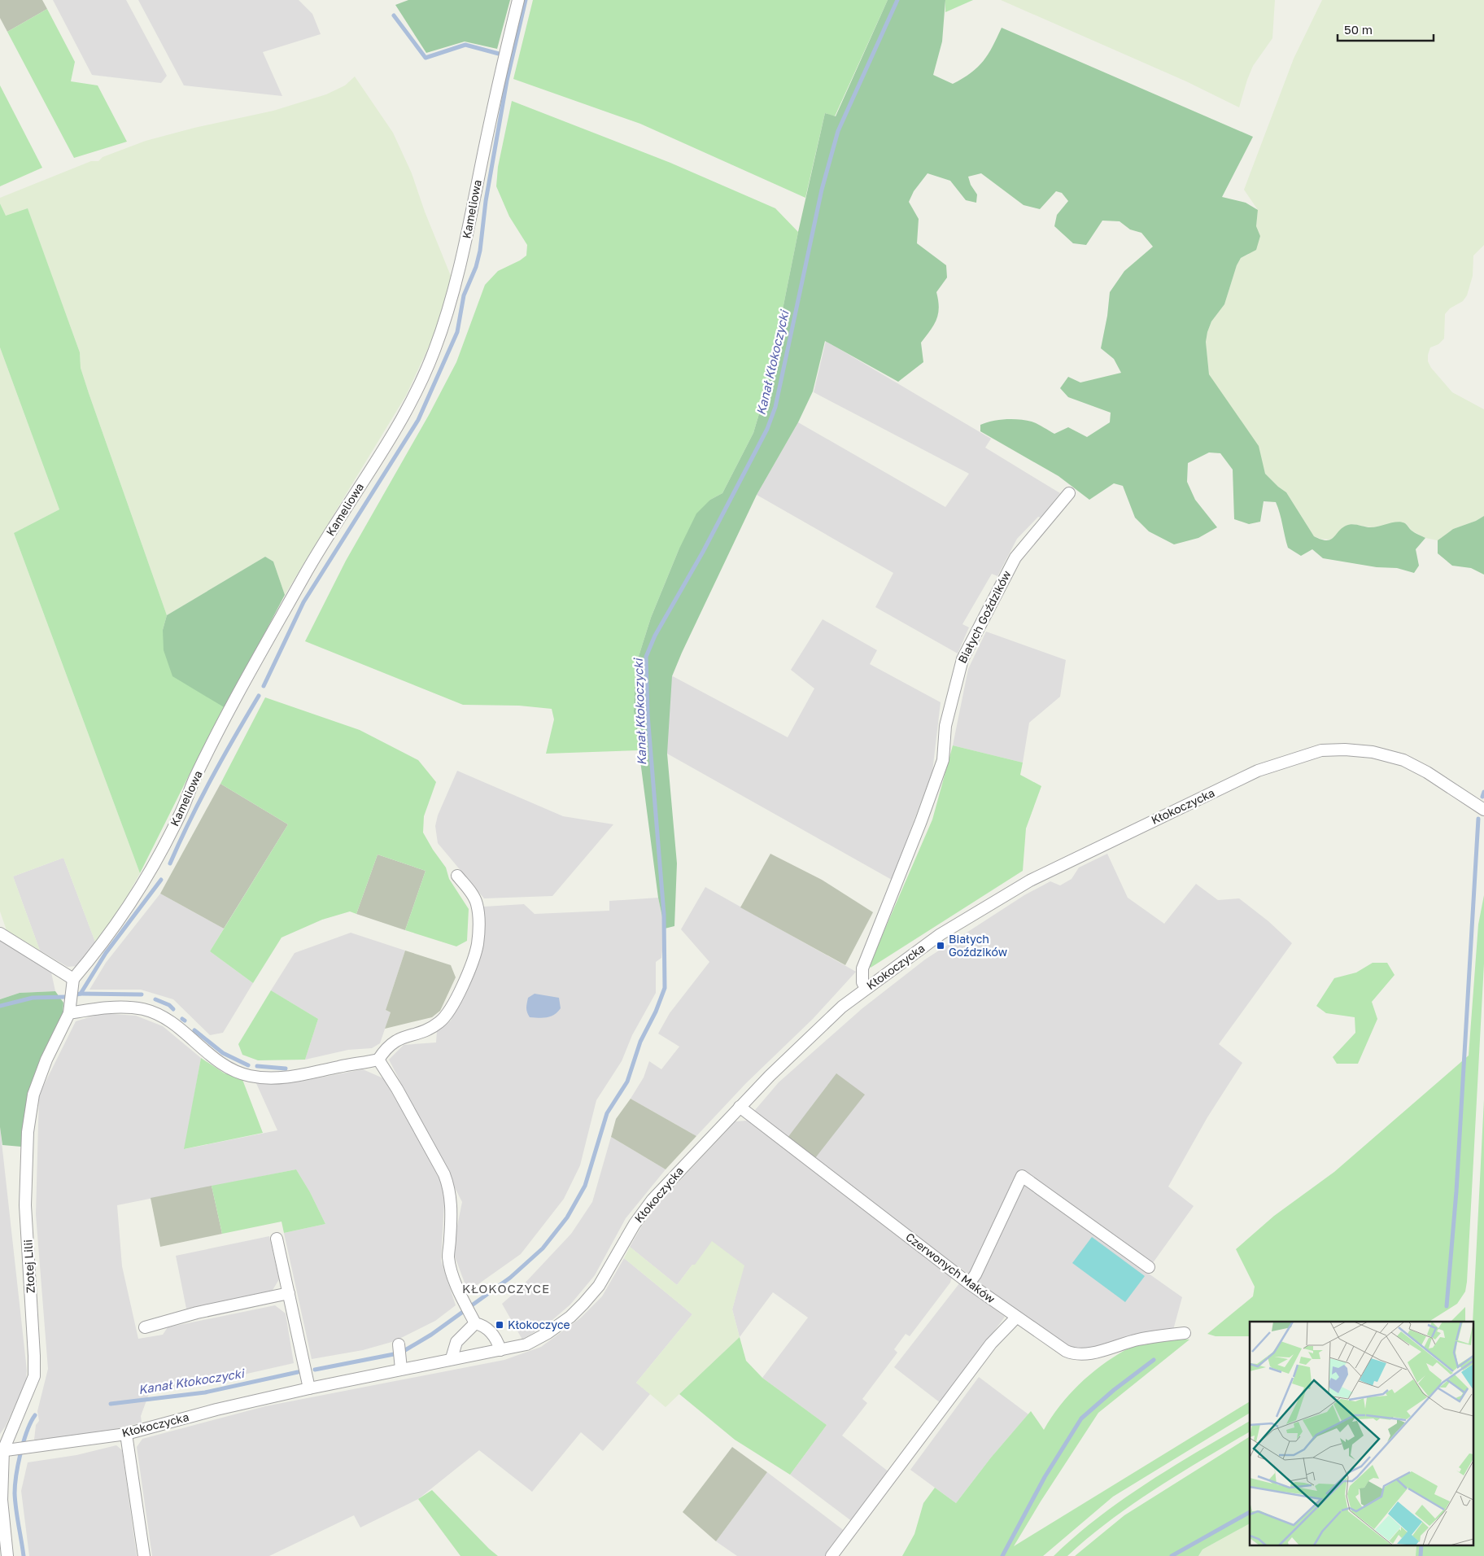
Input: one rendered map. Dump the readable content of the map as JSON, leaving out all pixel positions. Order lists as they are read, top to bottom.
{
  "streets": {
    "street": [
      "Kameliowa",
      "Białych Goździków",
      "Kłokoczycka",
      "Złotej Lilii",
      "Czerwonych Maków"
    ]
  },
  "crossings": [
    ["Kameliowa", "Złotej Lilii"],
    ["Białych Goździków", "Kłokoczycka"],
    ["Kłokoczycka", "Złotej Lilii"],
    ["Kłokoczycka", "Czerwonych Maków"]
  ],
  "districts": ["KŁOKOCZYCE"],
  "water": ["Kanał Kłokoczycki"],
  "places": {
    "transit": ["Białych Goździków", "Kłokoczyce"]
  },
  "scale_bar": "50 m"
}
